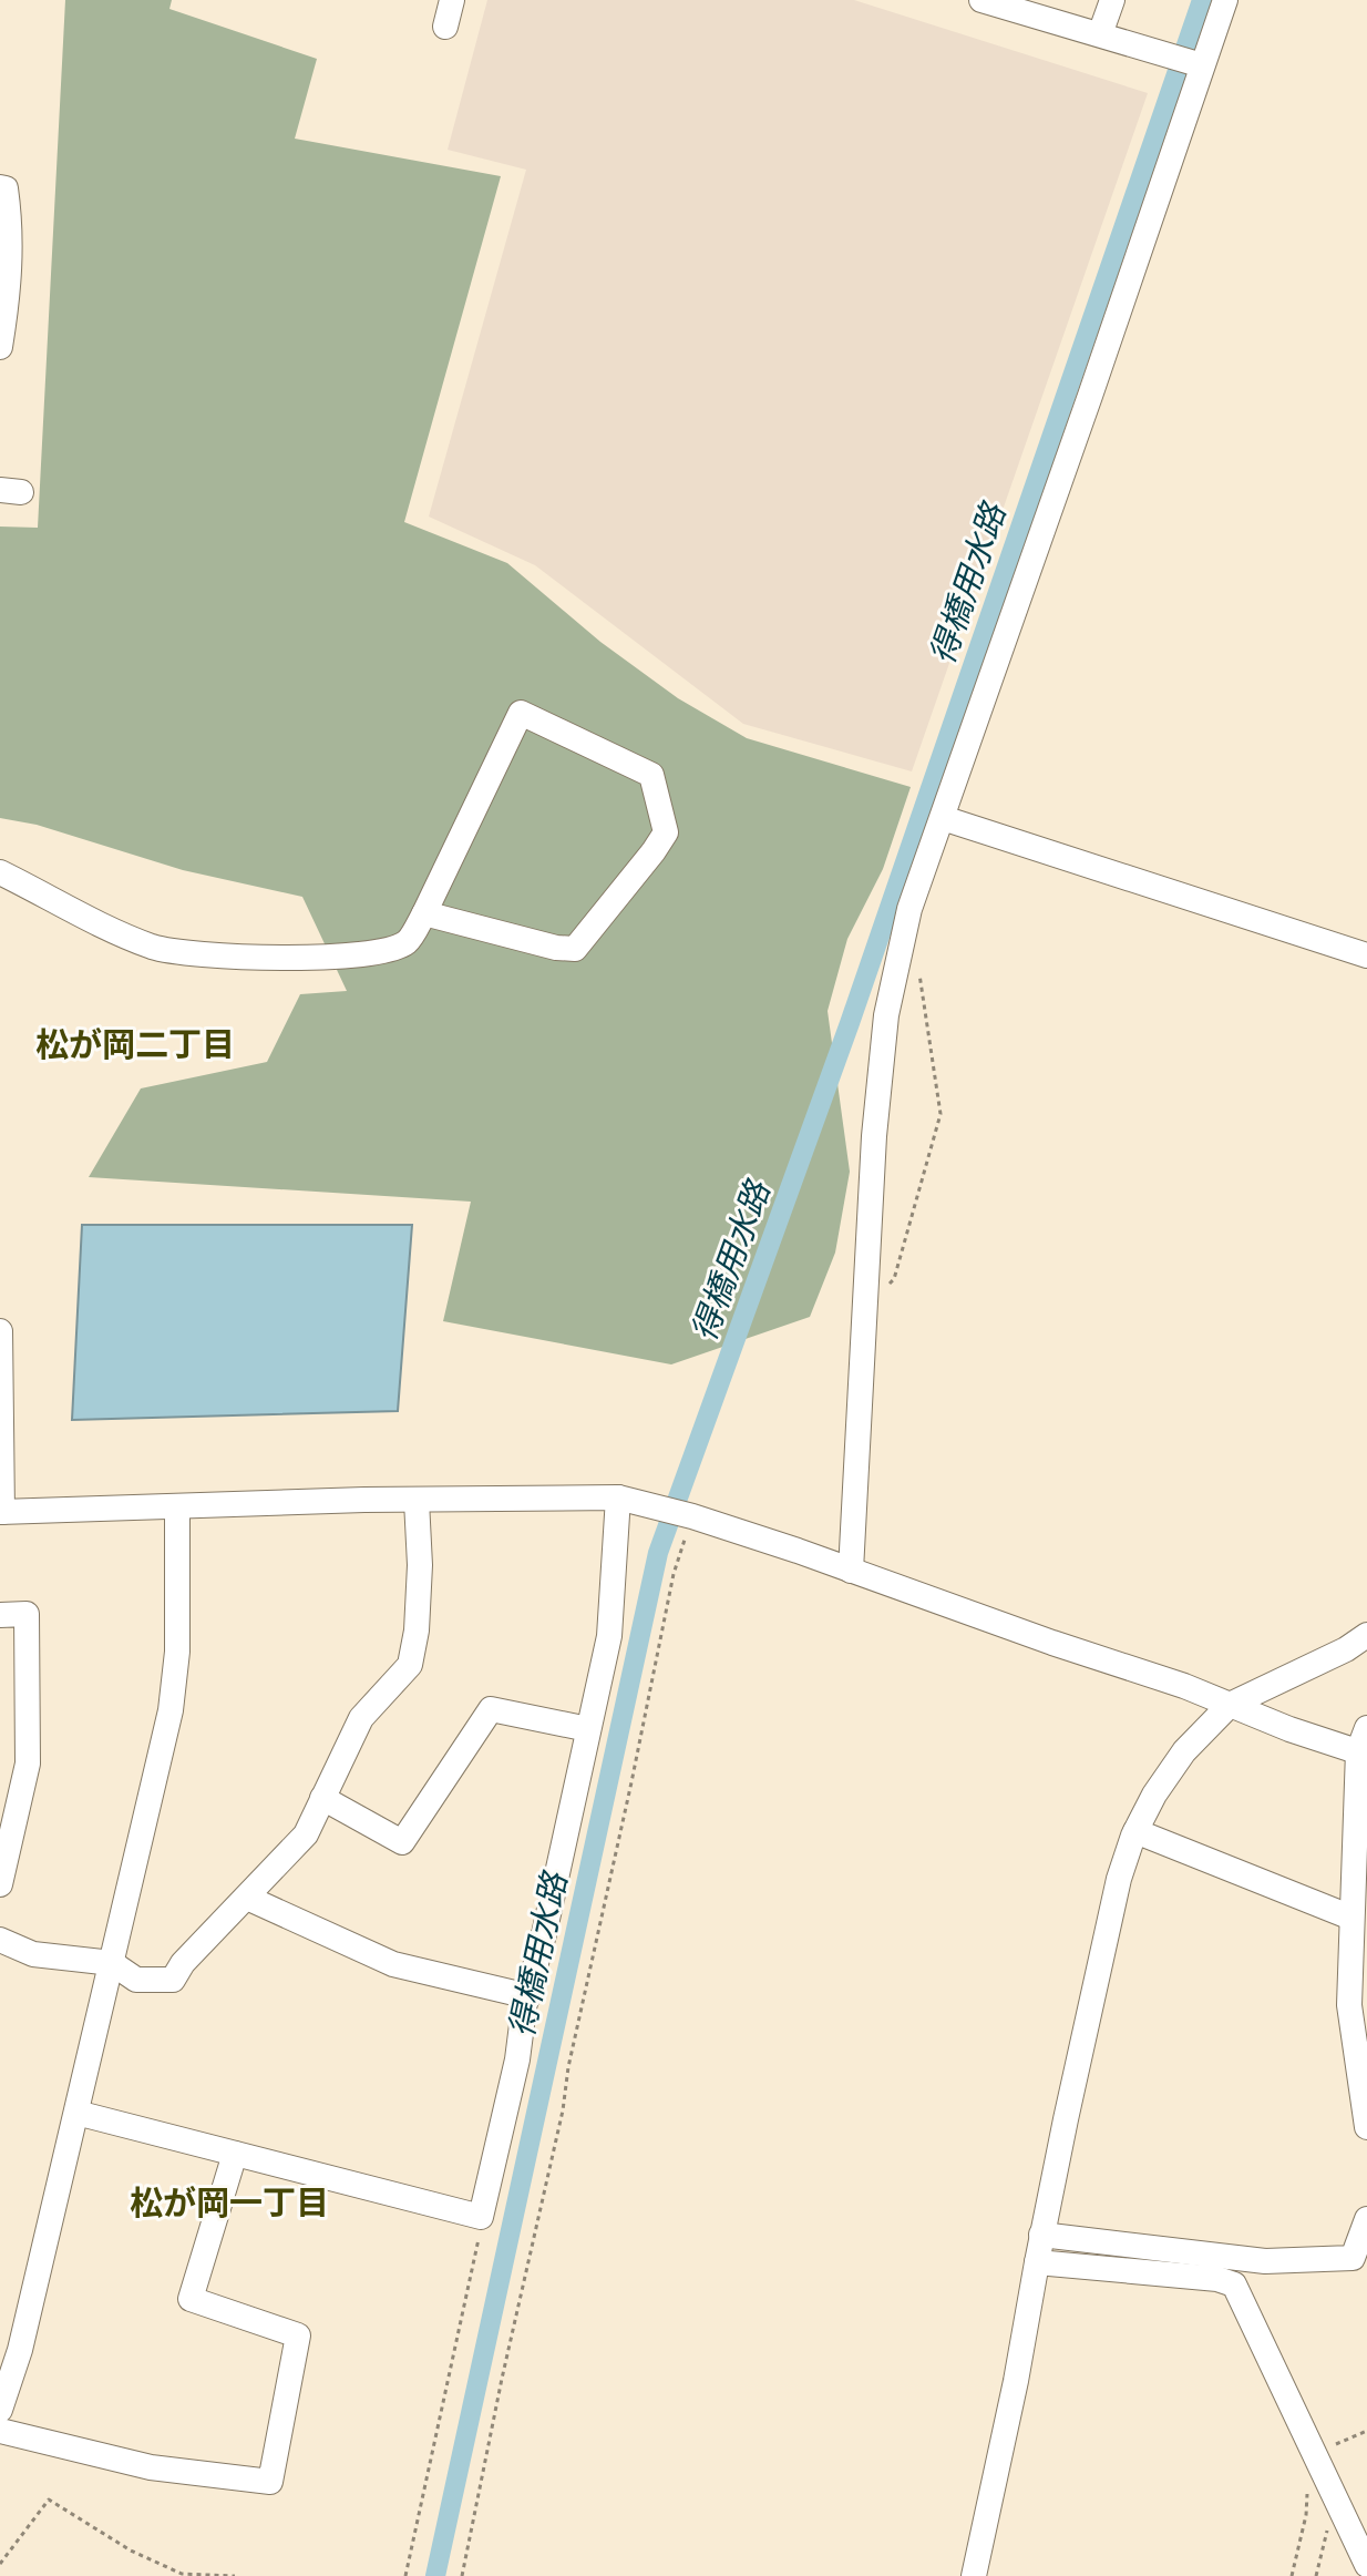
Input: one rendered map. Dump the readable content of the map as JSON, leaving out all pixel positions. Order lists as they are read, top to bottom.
{
  "districts": ["松が岡二丁目", "松が岡一丁目"],
  "water": ["得橋用水路"]
}
